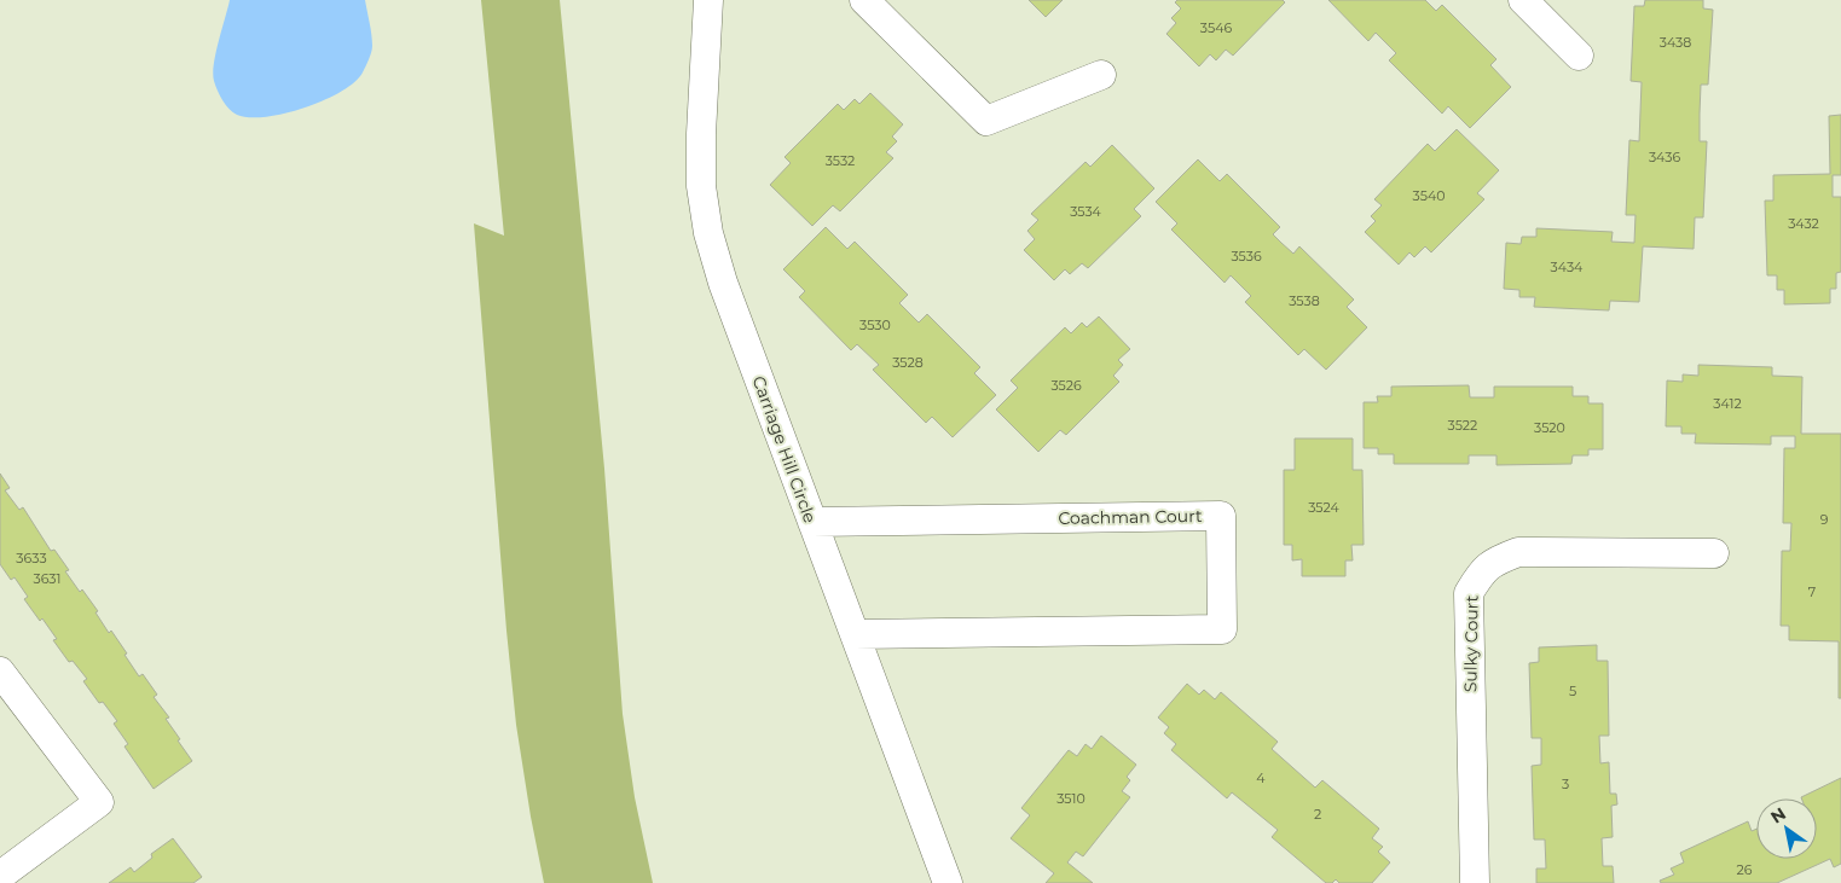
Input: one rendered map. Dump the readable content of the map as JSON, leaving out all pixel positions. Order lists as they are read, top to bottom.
{
  "streets": {
    "street": ["Carriage Hill Circle", "Coachman Court", "Sulky Court"]
  },
  "crossings": [
    ["Carriage Hill Circle", "Coachman Court"]
  ],
  "house_numbers": [
    "3546",
    "3438",
    "3436",
    "3532",
    "3540",
    "3534",
    "3432",
    "3536",
    "3434",
    "3538",
    "3530",
    "3528",
    "3526",
    "3412",
    "3522",
    "3520",
    "3524",
    "9",
    "3633",
    "3631",
    "7",
    "5",
    "4",
    "3",
    "3510",
    "2",
    "26"
  ],
  "north": "top left"
}
